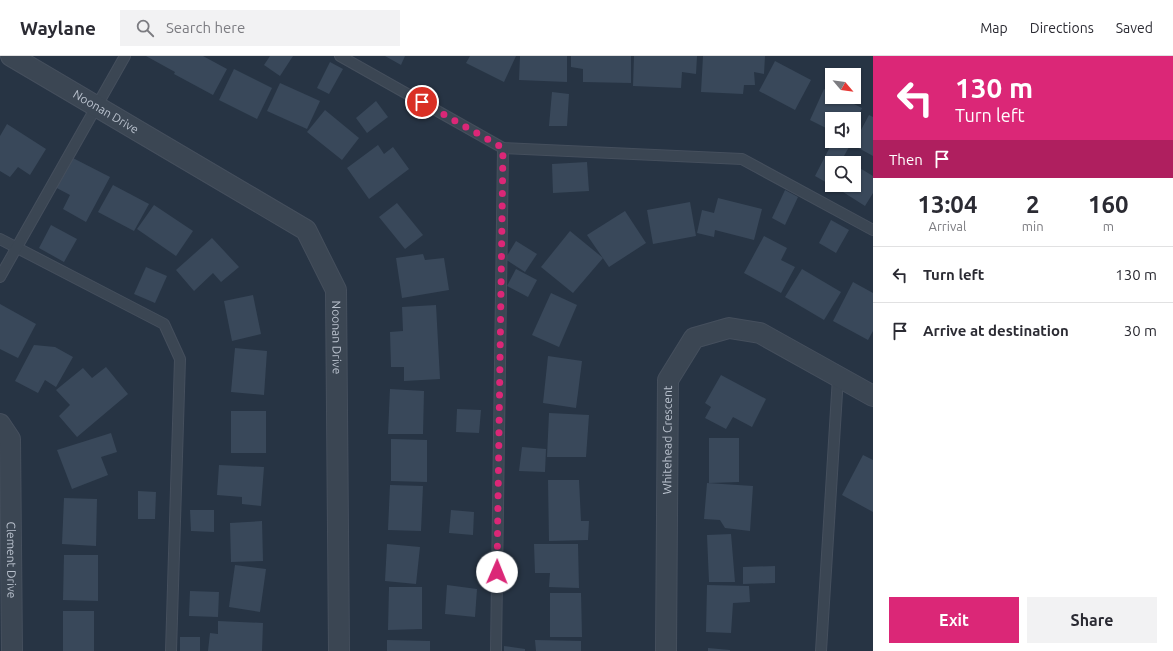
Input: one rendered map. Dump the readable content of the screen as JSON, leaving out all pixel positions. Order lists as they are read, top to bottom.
{
  "streets": {
    "street": ["Noonan Drive", "Whitehead Crescent", "Clement Drive"]
  },
  "north": "bottom right",
  "page": {
    "header": "Waylane",
    "search": "Search here",
    "nav": ["Map", "Directions", "Saved"],
    "turn": ["130 m", "Turn left"],
    "then": "Then",
    "eta": [
      "13:04",
      "Arrival",
      "2",
      "min",
      "160",
      "m"
    ],
    "list": [
      {
        "name": "Turn left",
        "value": "130 m"
      },
      {
        "name": "Arrive at destination",
        "value": "30 m"
      }
    ],
    "buttons": ["Exit", "Share"]
  }
}
